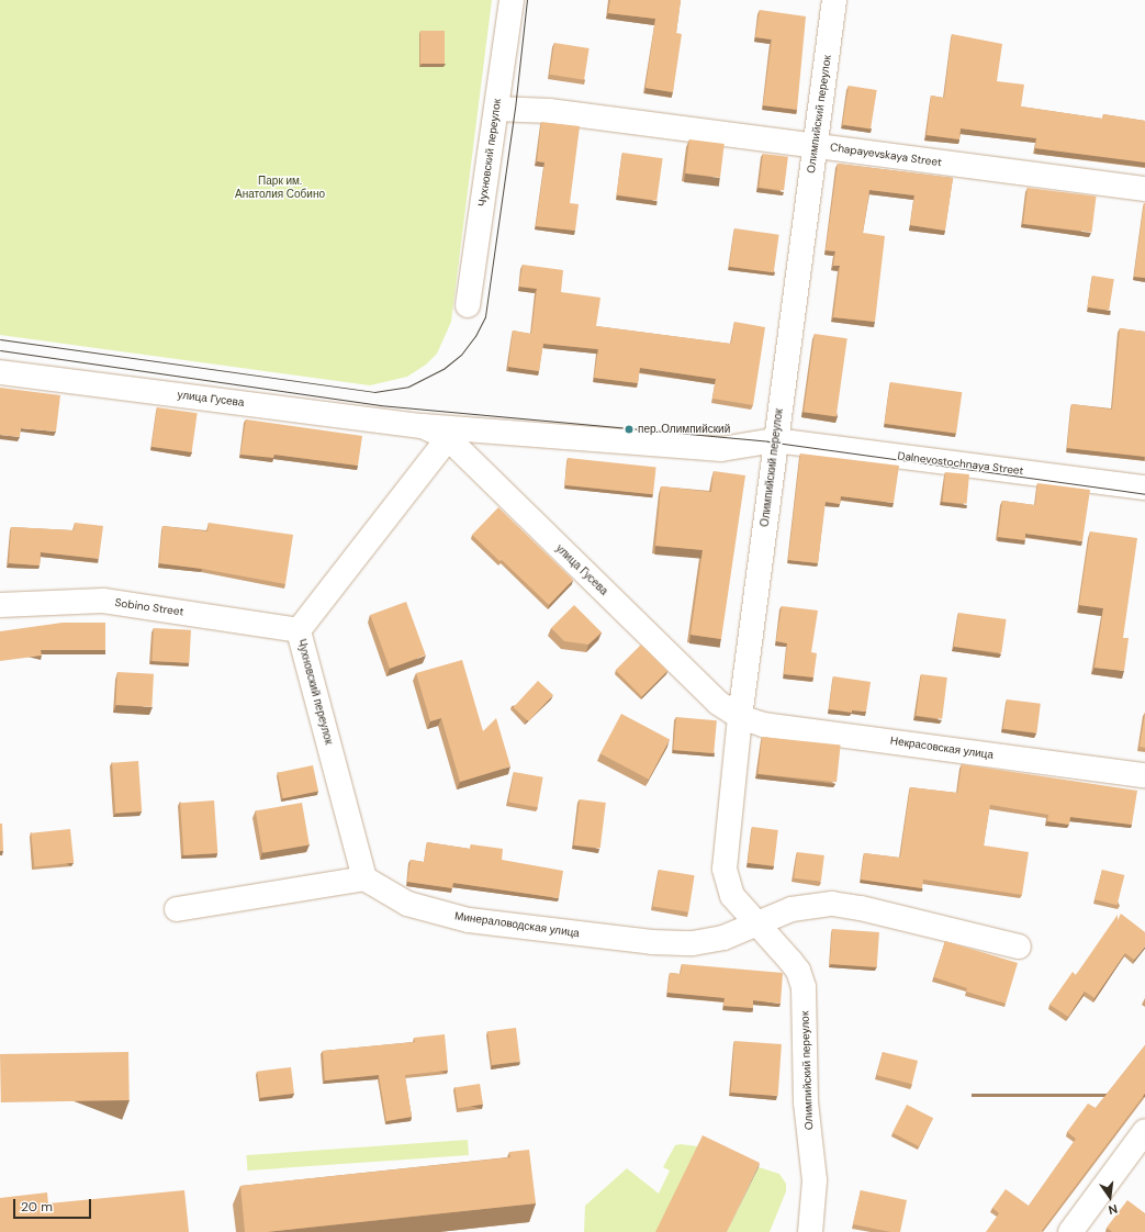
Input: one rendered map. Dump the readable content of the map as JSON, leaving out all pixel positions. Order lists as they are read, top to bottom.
{
  "streets": {
    "street": [
      "Олимпийский переулок",
      "Чухновский переулок",
      "Chapayevskaya Street",
      "улица Гусева",
      "Dalnevostochnaya Street",
      "Sobino Street",
      "Некрасовская улица",
      "Минераловодская улица"
    ]
  },
  "crossings": [
    ["Олимпийский переулок", "Chapayevskaya Street"],
    ["Олимпийский переулок", "улица Гусева"],
    ["Олимпийский переулок", "Dalnevostochnaya Street"],
    ["Олимпийский переулок", "Некрасовская улица"],
    ["Олимпийский переулок", "Минераловодская улица"],
    ["Чухновский переулок", "Chapayevskaya Street"],
    ["Чухновский переулок", "улица Гусева"],
    ["Чухновский переулок", "Sobino Street"],
    ["Чухновский переулок", "Минераловодская улица"],
    ["улица Гусева", "Dalnevostochnaya Street"],
    ["улица Гусева", "Некрасовская улица"]
  ],
  "parks": ["Парк им. Анатолия Собино"],
  "places": ["пер. Олимпийский"],
  "scale_bar": "20 m",
  "north": "bottom"
}
